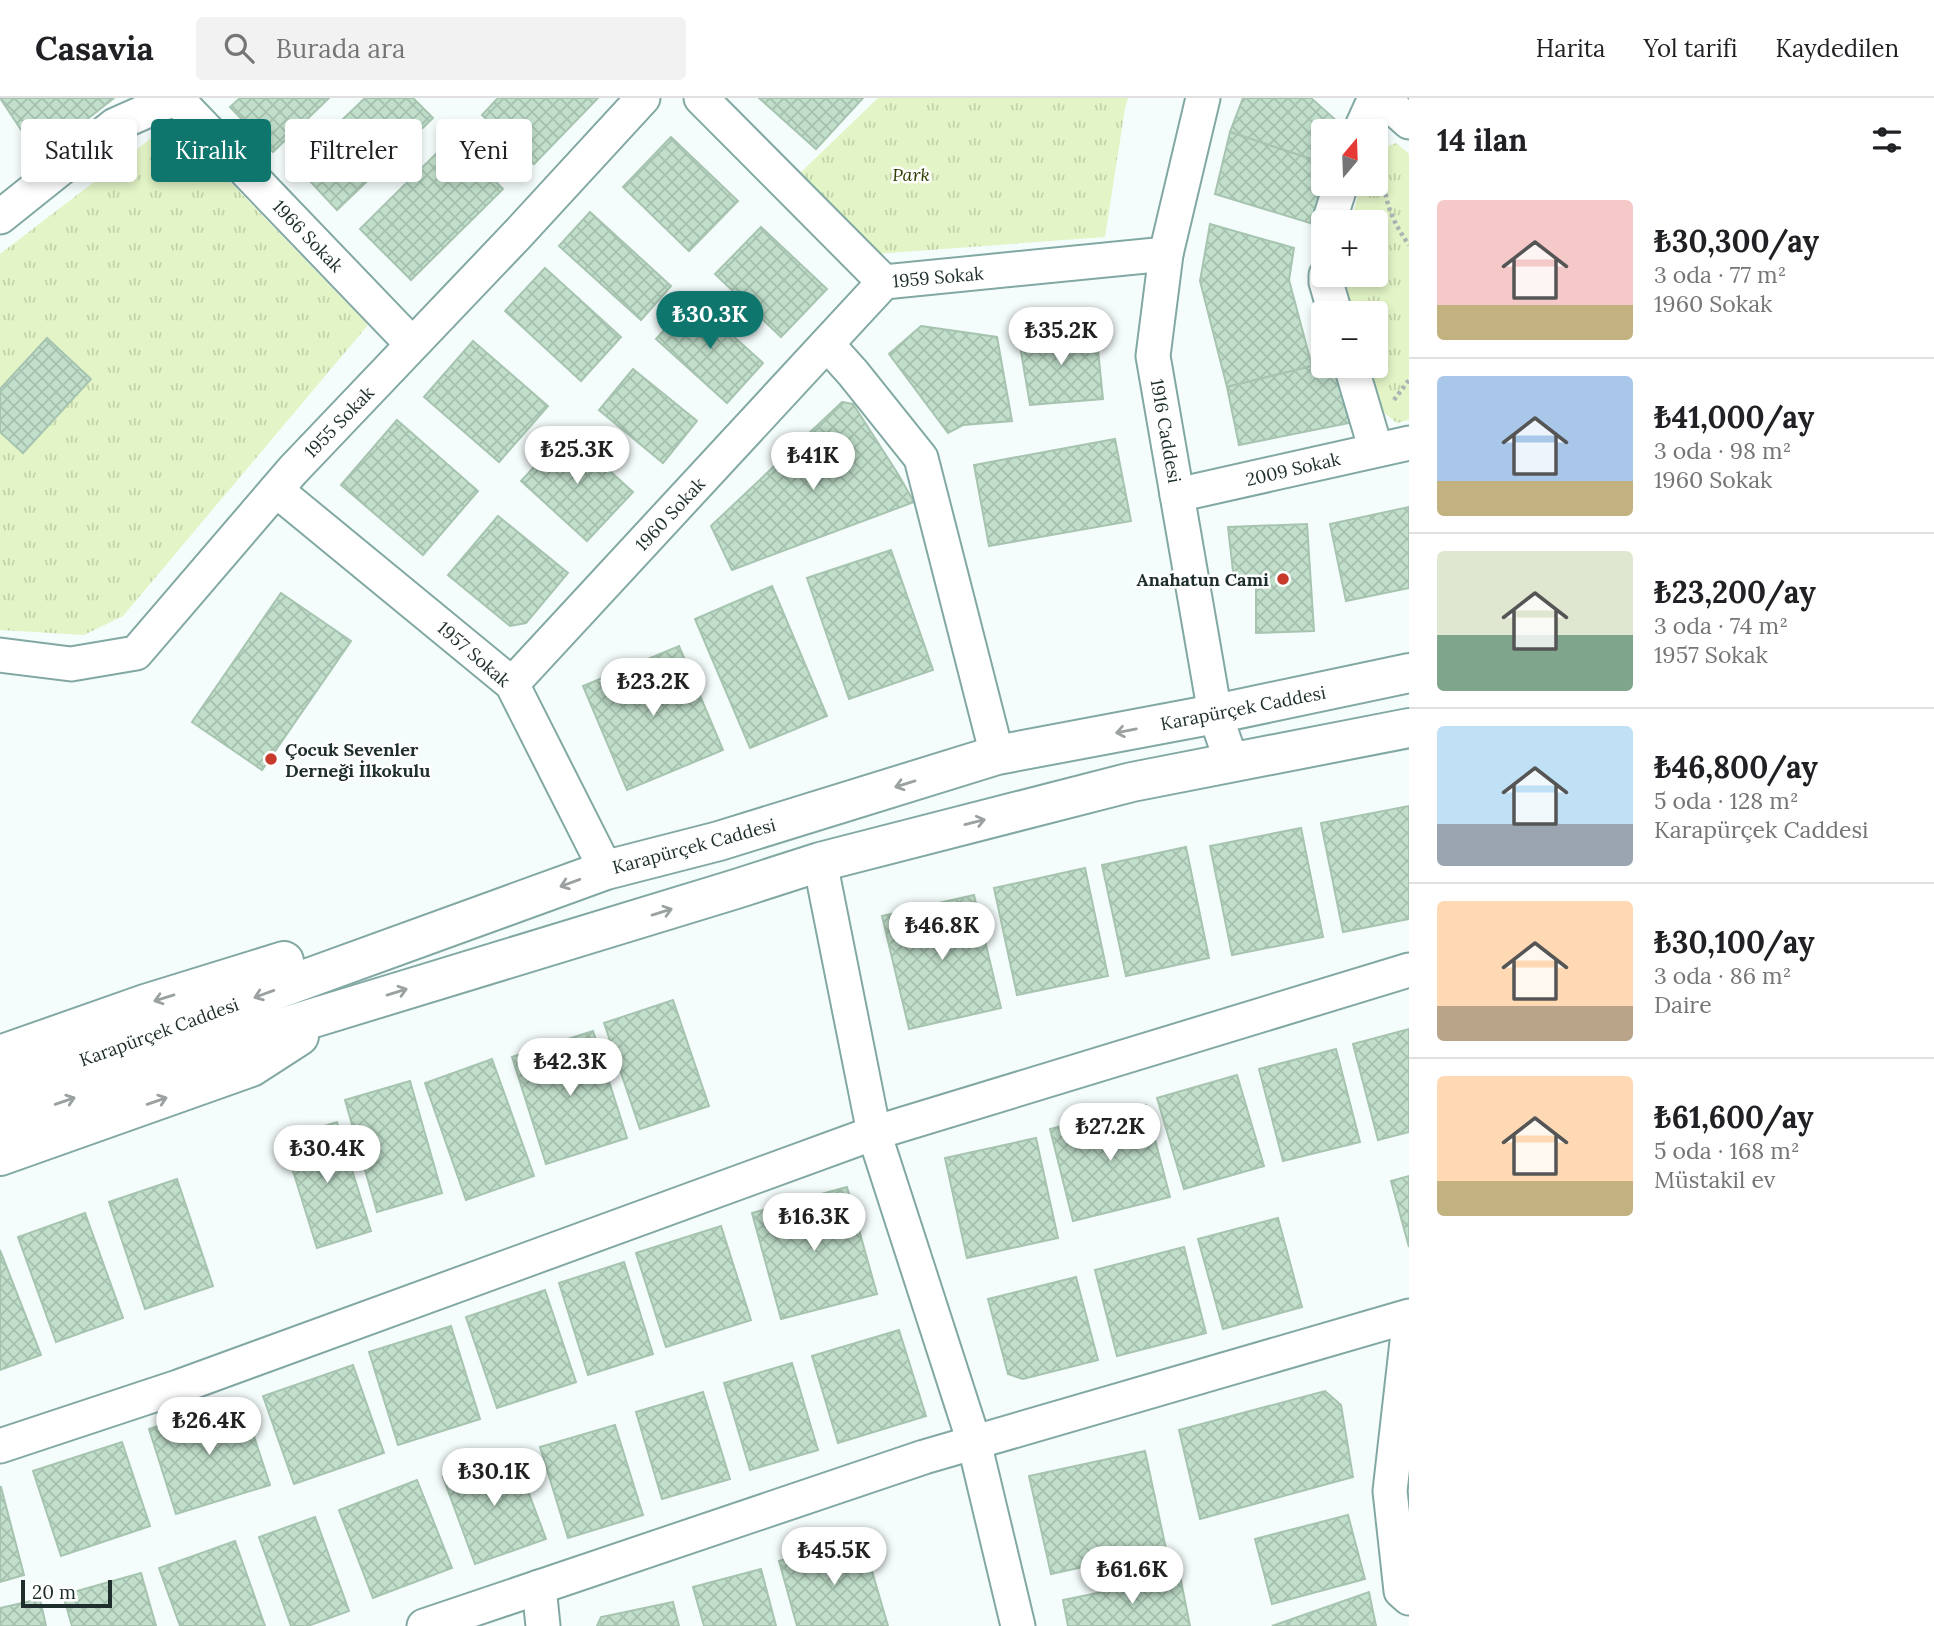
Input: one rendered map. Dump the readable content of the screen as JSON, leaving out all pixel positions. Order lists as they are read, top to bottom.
{
  "streets": {
    "main road": ["Karapürçek Caddesi"],
    "street": [
      "1966 Sokak",
      "1959 Sokak",
      "1955 Sokak",
      "1916 Caddesi",
      "2009 Sokak",
      "1960 Sokak",
      "1957 Sokak"
    ]
  },
  "crossings": [
    ["1966 Sokak", "1955 Sokak"],
    ["1959 Sokak", "1916 Caddesi"],
    ["1959 Sokak", "1960 Sokak"],
    ["1955 Sokak", "1957 Sokak"],
    ["1916 Caddesi", "2009 Sokak"],
    ["1916 Caddesi", "Karapürçek Caddesi"],
    ["1960 Sokak", "1957 Sokak"],
    ["1957 Sokak", "Karapürçek Caddesi"]
  ],
  "parks": ["Park"],
  "places": ["Anahatun Cami", "Çocuk Sevenler Derneği İlkokulu"],
  "scale_bar": "20 m",
  "north": "top",
  "page": {
    "header": "Casavia",
    "search": "Burada ara",
    "nav": ["Harita", "Yol tarifi", "Kaydedilen"],
    "heading": "14 ilan",
    "map_buttons": ["+", "−"],
    "chip": [
      "Satılık",
      "Kiralık",
      "Filtreler",
      "Yeni"
    ],
    "list": [
      {
        "name": "₺30,300/ay",
        "note": "3 oda · 77 m² · 1960 Sokak"
      },
      {
        "name": "₺41,000/ay",
        "note": "3 oda · 98 m² · 1960 Sokak"
      },
      {
        "name": "₺23,200/ay",
        "note": "3 oda · 74 m² · 1957 Sokak"
      },
      {
        "name": "₺46,800/ay",
        "note": "5 oda · 128 m² · Karapürçek Caddesi"
      },
      {
        "name": "₺30,100/ay",
        "note": "3 oda · 86 m² · Daire"
      },
      {
        "name": "₺61,600/ay",
        "note": "5 oda · 168 m² · Müstakil ev"
      }
    ],
    "price": [
      "₺30.3K",
      "₺35.2K",
      "₺25.3K",
      "₺41K",
      "₺23.2K",
      "₺46.8K",
      "₺42.3K",
      "₺27.2K",
      "₺30.4K",
      "₺16.3K",
      "₺26.4K",
      "₺30.1K",
      "₺45.5K",
      "₺61.6K"
    ],
    "scale": "20 m"
  }
}
